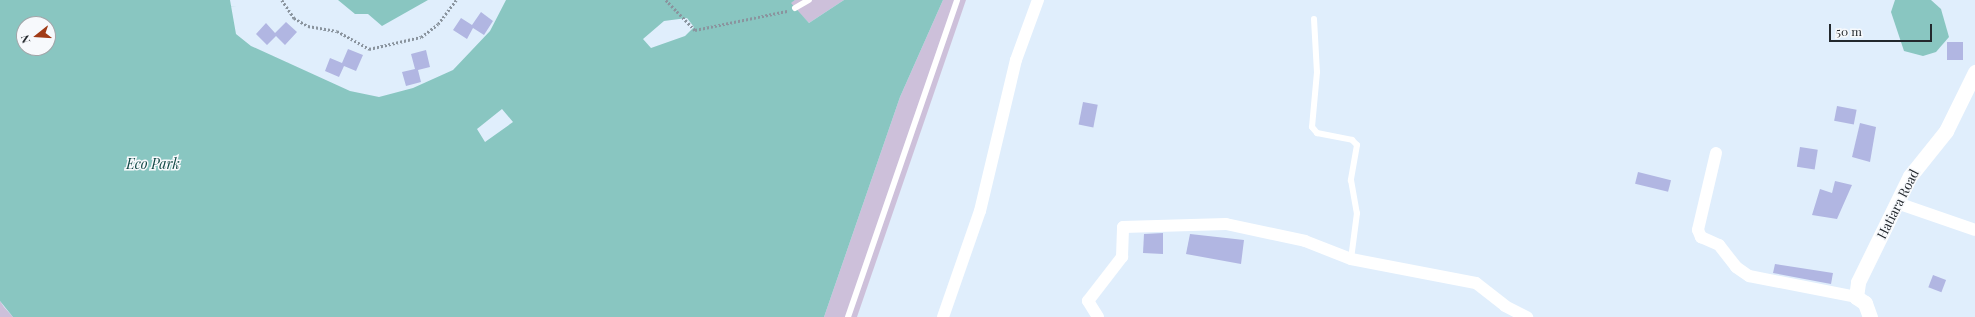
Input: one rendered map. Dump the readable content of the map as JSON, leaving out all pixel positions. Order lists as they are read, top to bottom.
{
  "streets": {
    "street": ["Hatiara Road"]
  },
  "water": ["Eco Park"],
  "scale_bar": "50 m",
  "north": "left"
}
